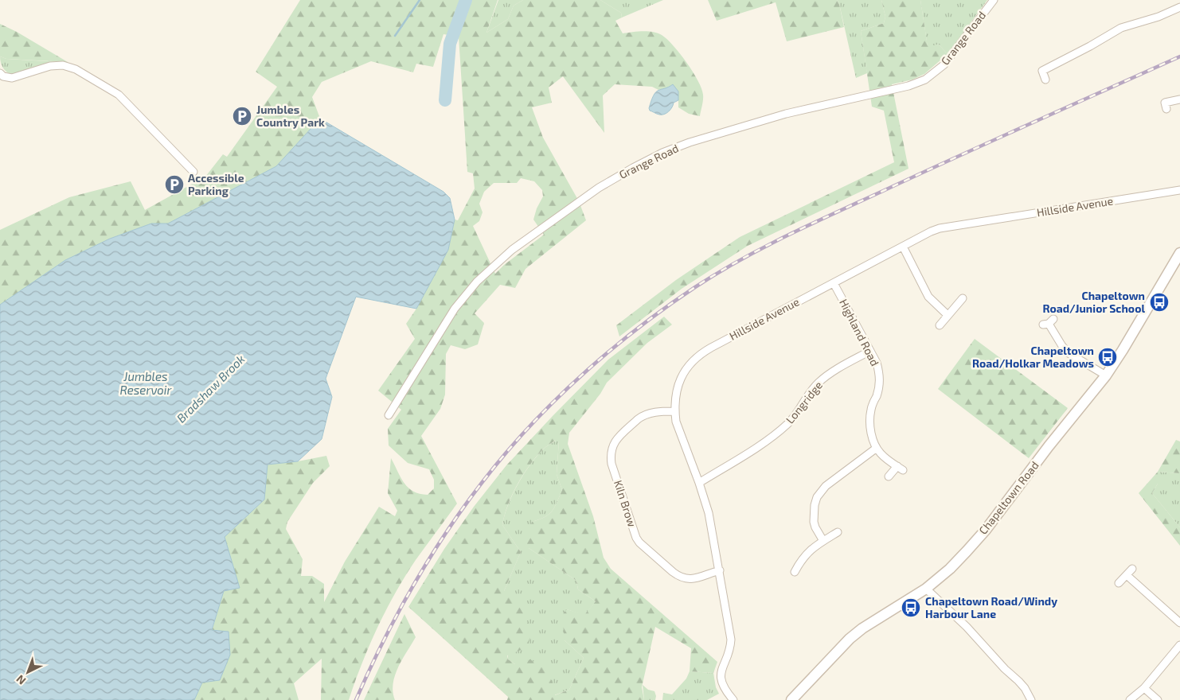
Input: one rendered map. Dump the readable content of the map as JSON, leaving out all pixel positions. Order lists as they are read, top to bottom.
{
  "streets": {
    "main road": ["Chapeltown Road"],
    "street": [
      "Grange Road",
      "Hillside Avenue",
      "Highland Road",
      "Longridge",
      "Kiln Brow"
    ]
  },
  "crossings": [
    ["Hillside Avenue", "Highland Road"],
    ["Hillside Avenue", "Longridge"],
    ["Hillside Avenue", "Kiln Brow"],
    ["Highland Road", "Longridge"]
  ],
  "water": ["Jumbles Reservoir", "Bradshaw Brook"],
  "places": {
    "parking": ["Jumbles Country Park", "Accessible Parking"],
    "bus stop": ["Chapeltown Road/Junior School", "Chapeltown Road/Holkar Meadows", "Chapeltown Road/Windy Harbour Lane"]
  },
  "north": "bottom left"
}
